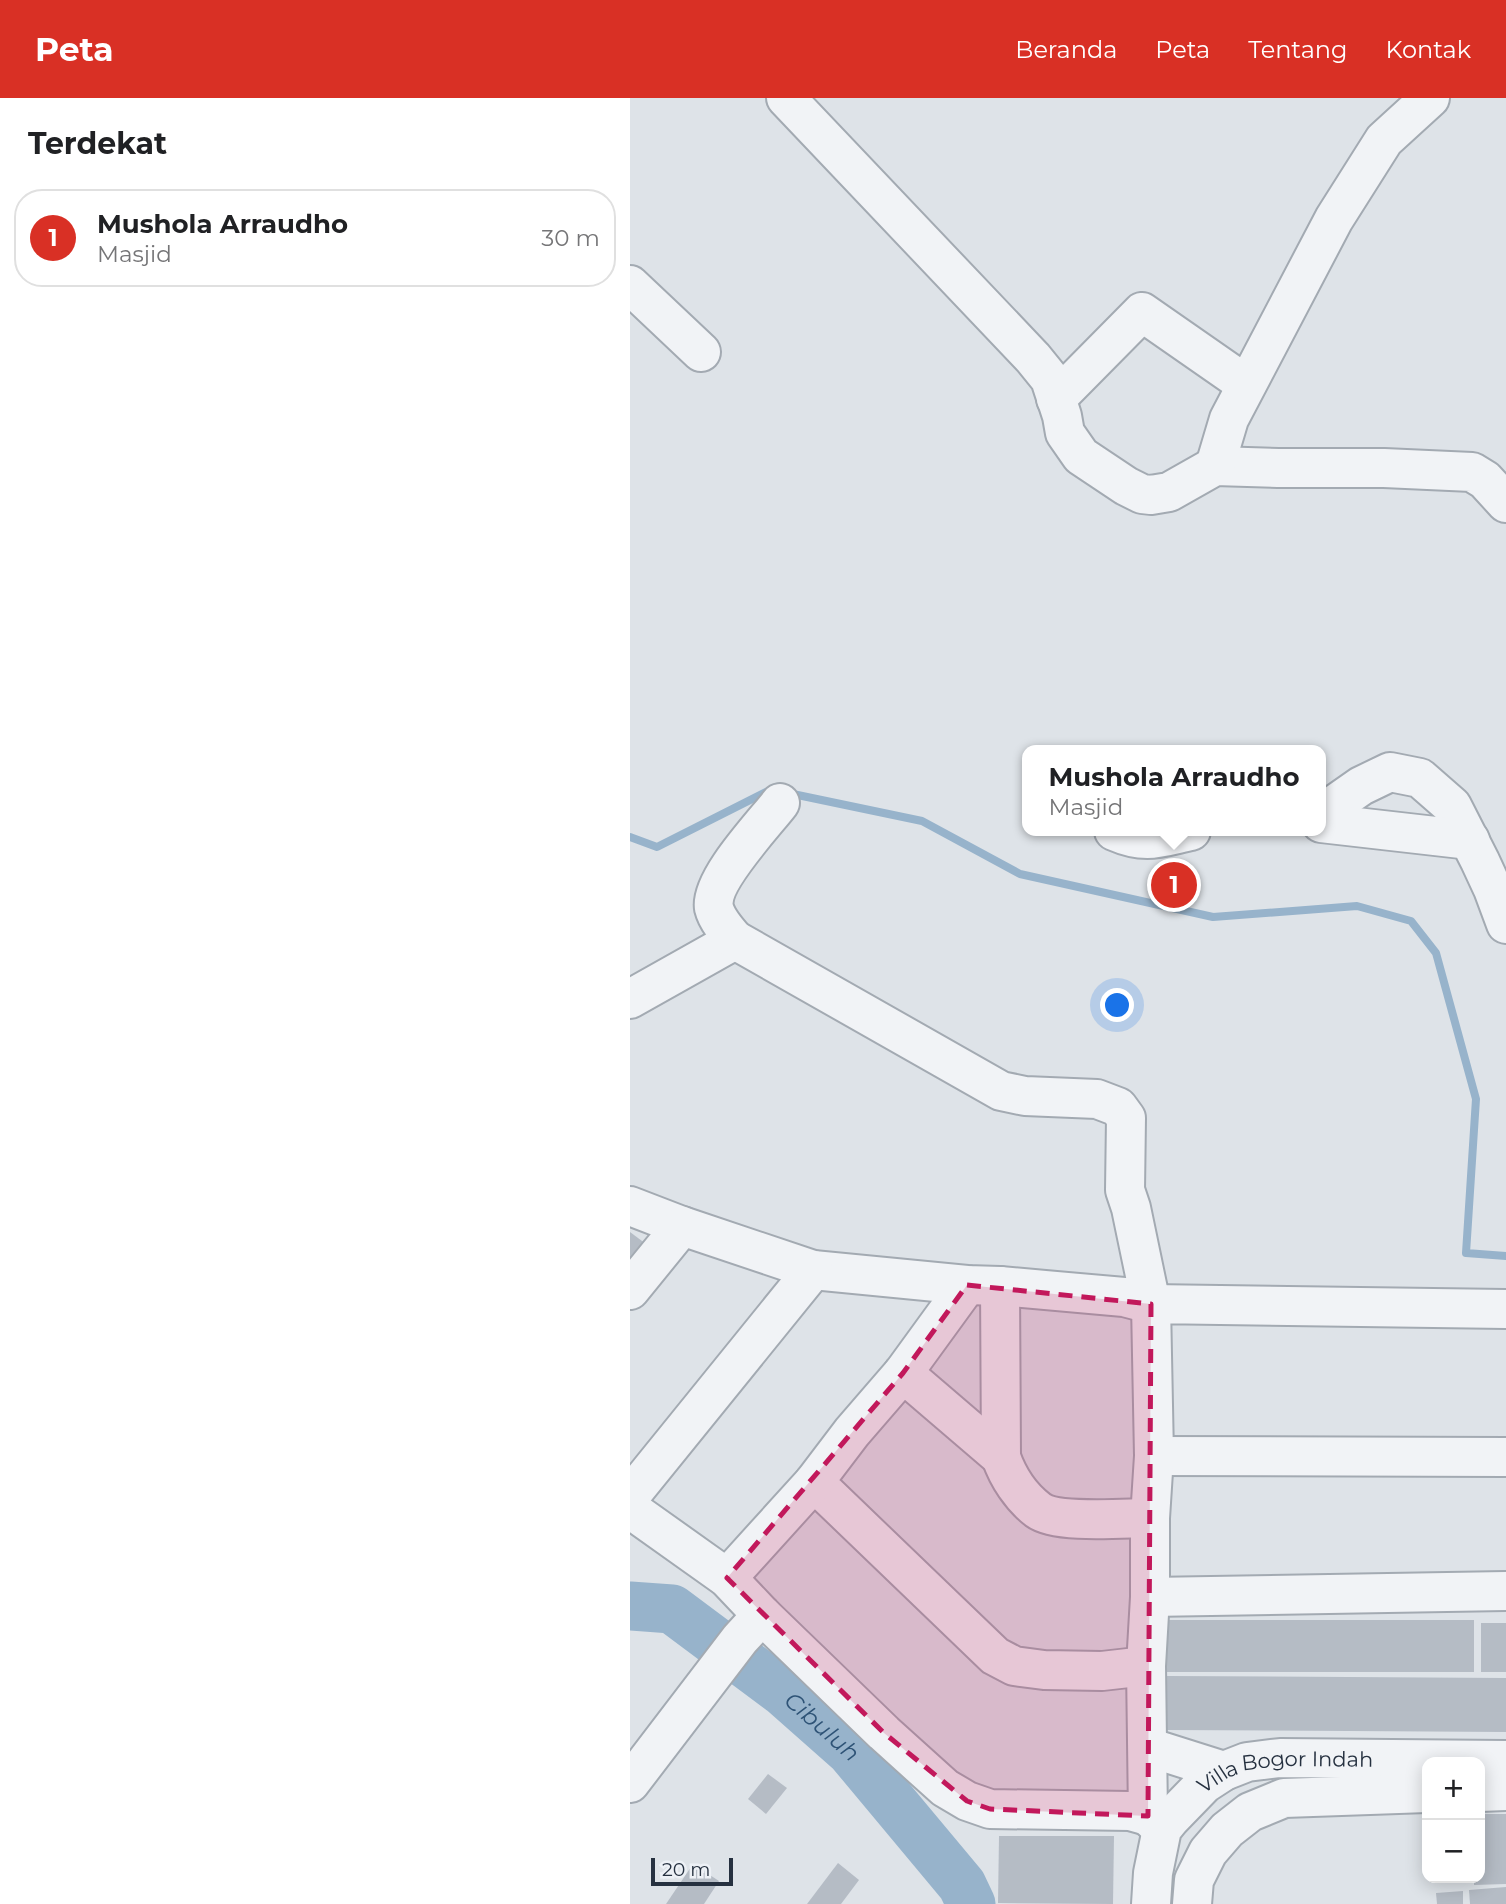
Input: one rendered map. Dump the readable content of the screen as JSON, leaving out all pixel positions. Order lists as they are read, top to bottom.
{
  "streets": {
    "street": ["Villa Bogor Indah"]
  },
  "water": ["Cibuluh"],
  "scale_bar": "20 m",
  "page": {
    "header": "Peta",
    "nav": [
      "Beranda",
      "Peta",
      "Tentang",
      "Kontak"
    ],
    "heading": "Terdekat",
    "list": [
      {
        "mark": "1",
        "name": "Mushola Arraudho",
        "note": "Masjid",
        "value": "30 m"
      }
    ],
    "popup": ["Mushola Arraudho", "Masjid"],
    "pins": "1",
    "map_buttons": ["+", "−"],
    "scale": "20 m"
  }
}
